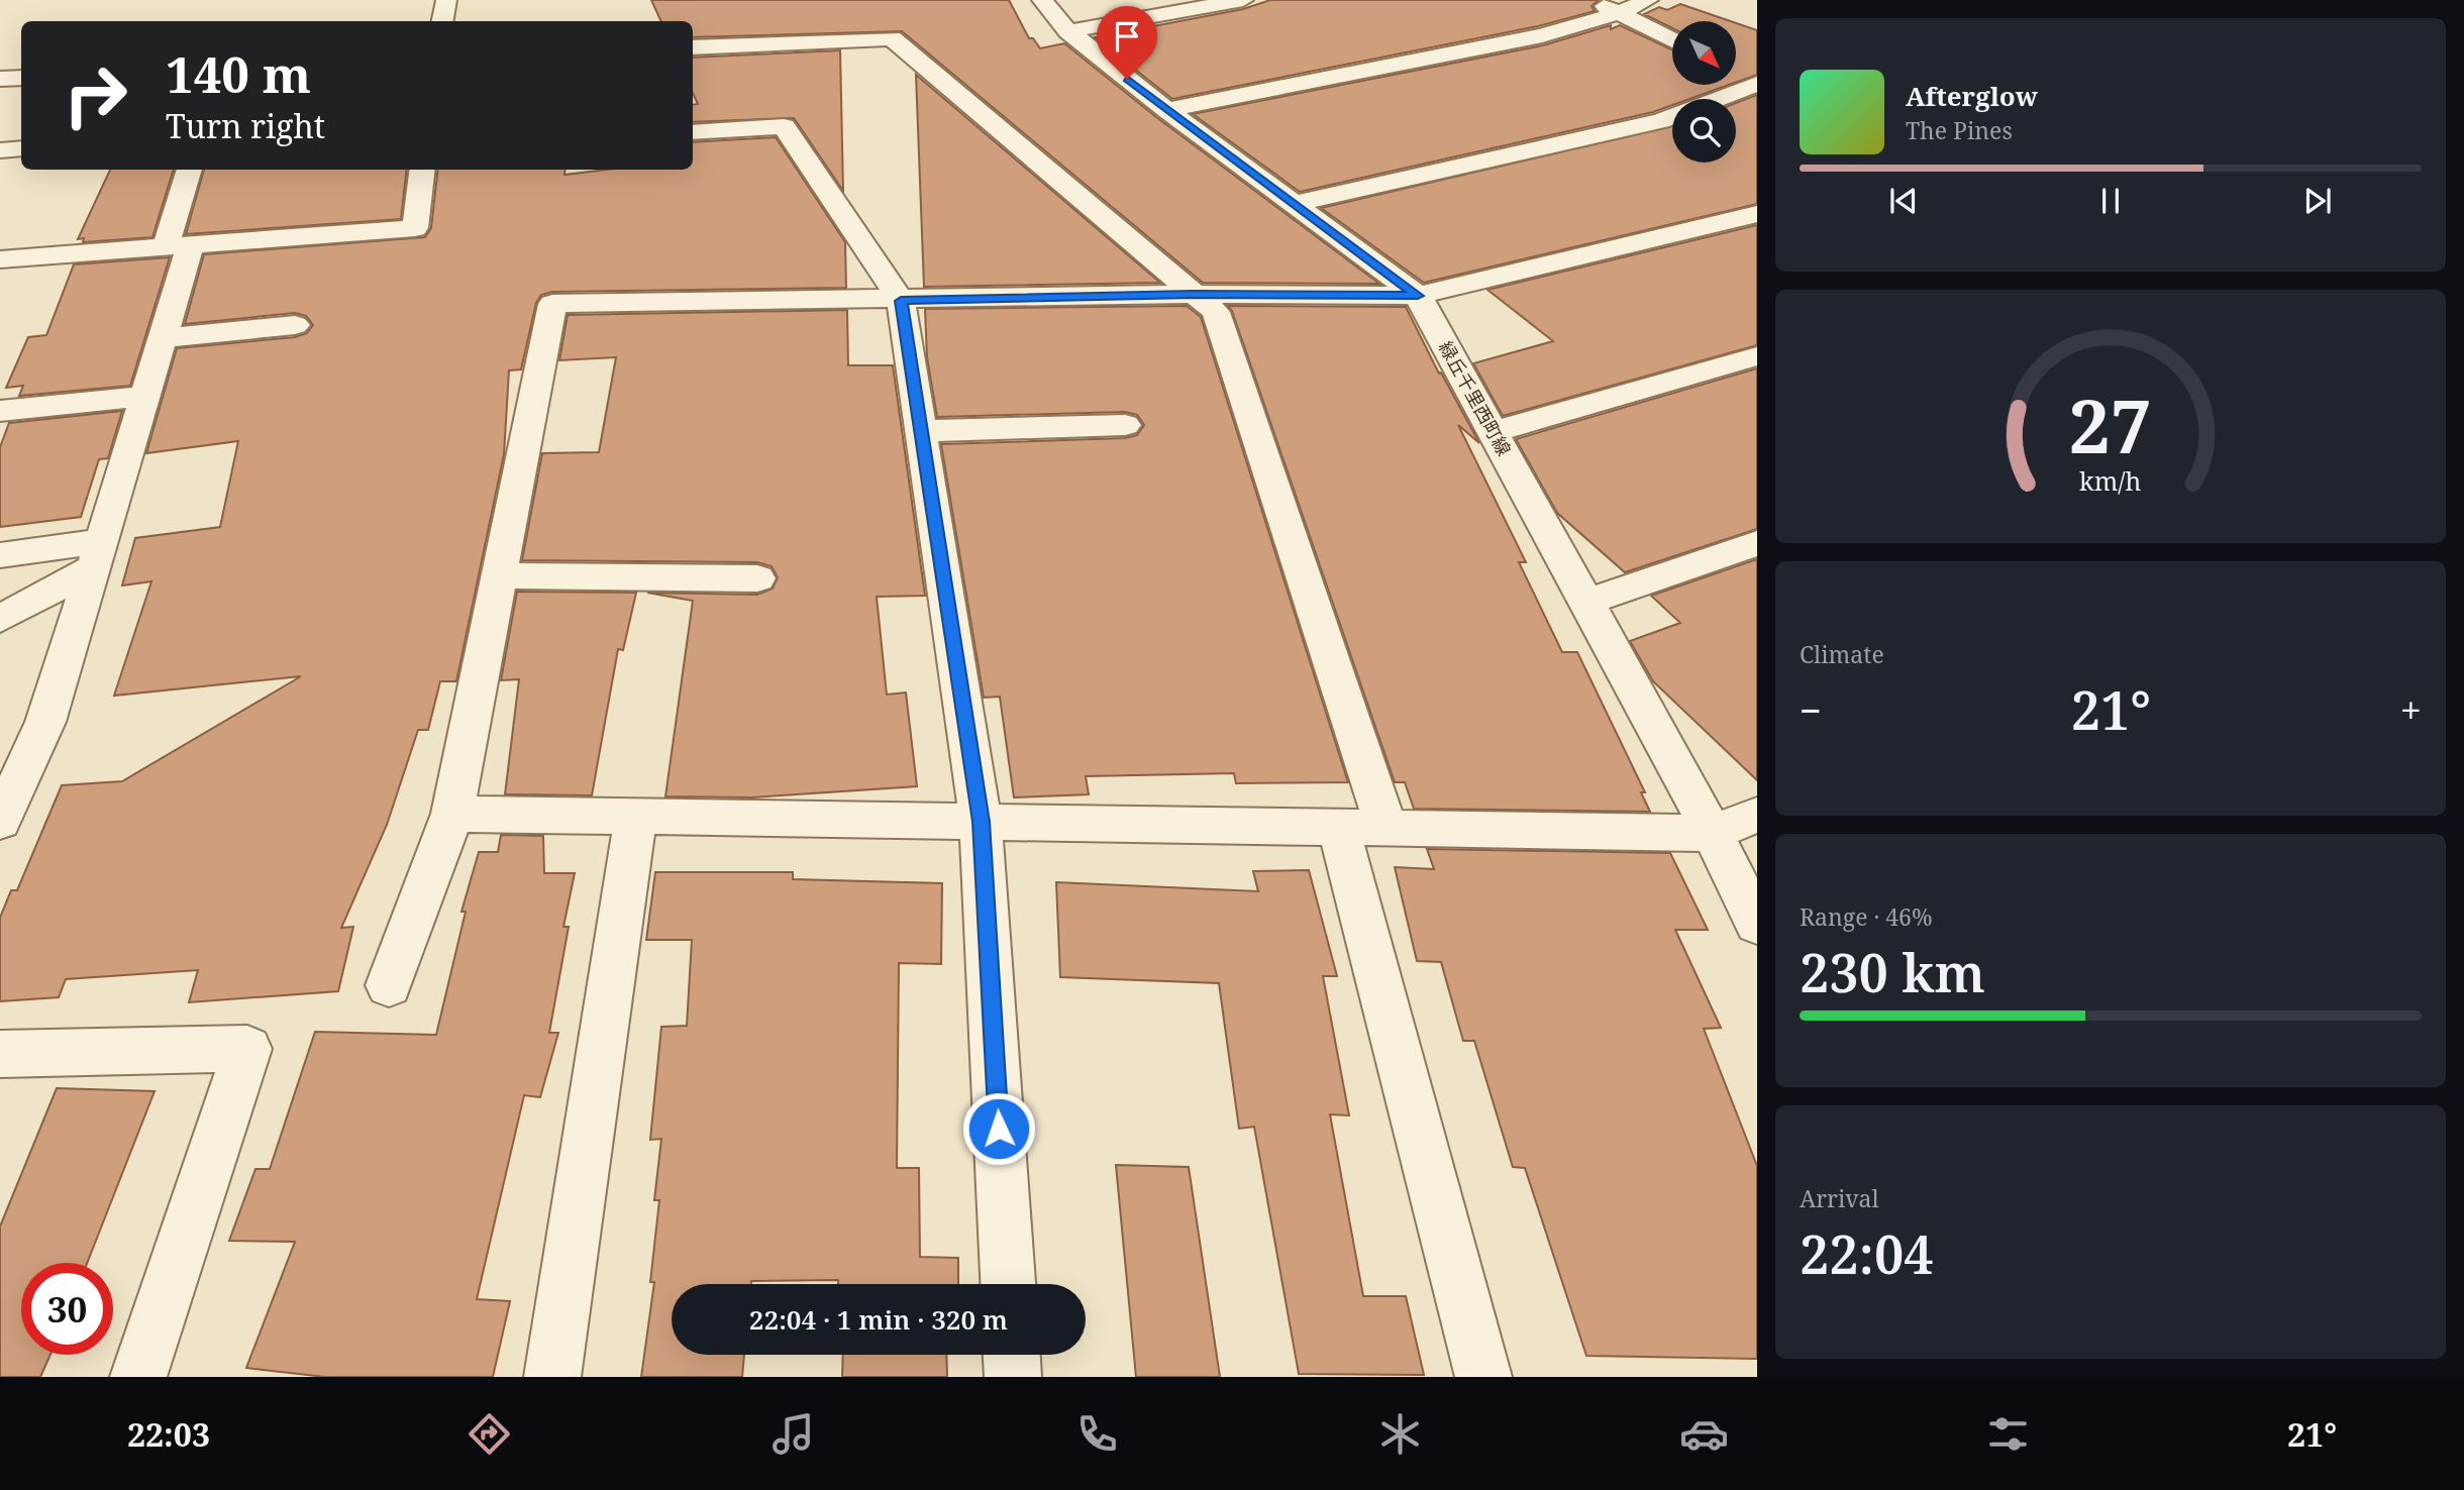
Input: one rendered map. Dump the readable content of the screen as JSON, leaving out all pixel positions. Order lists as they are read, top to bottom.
{
  "streets": {
    "street": ["緑丘千里西町線"]
  },
  "north": "bottom right",
  "page": {
    "turn": ["140 m", "Turn right"],
    "song": ["Afterglow", "The Pines"],
    "tile": [
      "Climate",
      ["Range · 46%", "230 km"],
      ["Arrival", "22:04"]
    ],
    "heat": ["−", "21°", "+"],
    "limit": "30",
    "trip": "22:04 · 1 min · 320 m",
    "tabs": ["22:03", "21°"],
    "gauge": ["27", "km/h"]
  }
}
